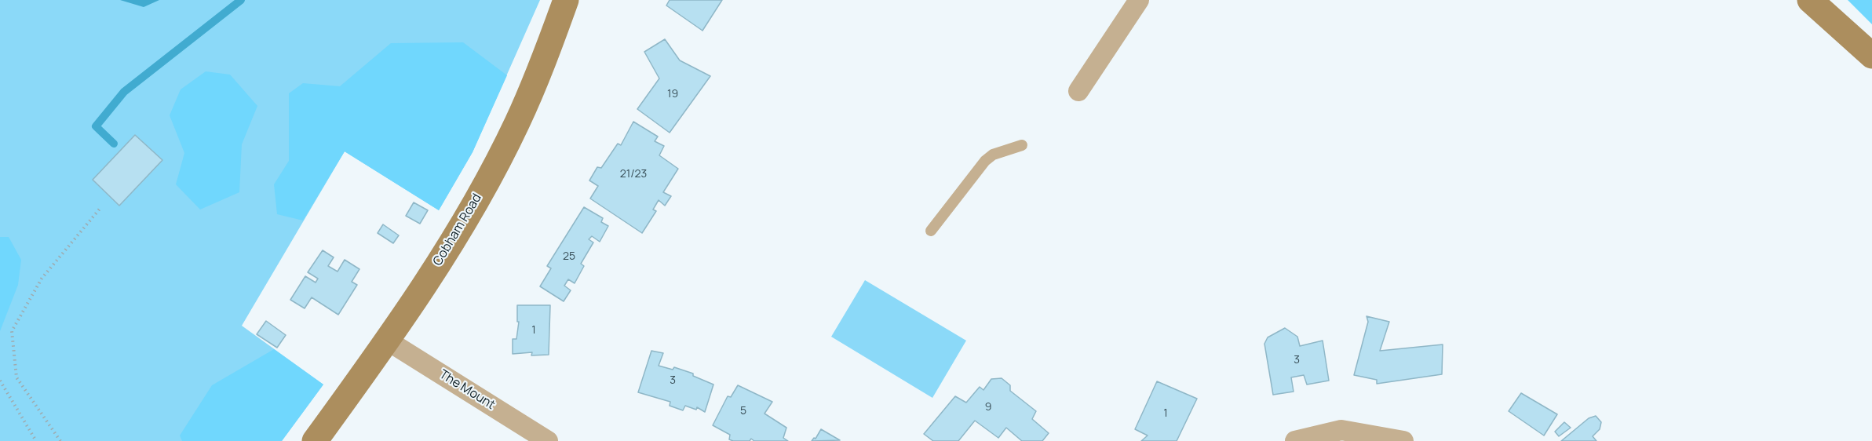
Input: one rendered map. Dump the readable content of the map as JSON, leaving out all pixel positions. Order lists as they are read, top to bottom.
{
  "streets": {
    "street": ["Cobham Road", "The Mount"]
  },
  "crossings": [
    ["Cobham Road", "The Mount"]
  ],
  "house_numbers": [
    "19",
    "21/23",
    "25",
    "1",
    "3",
    "3",
    "9",
    "5",
    "1"
  ]
}
